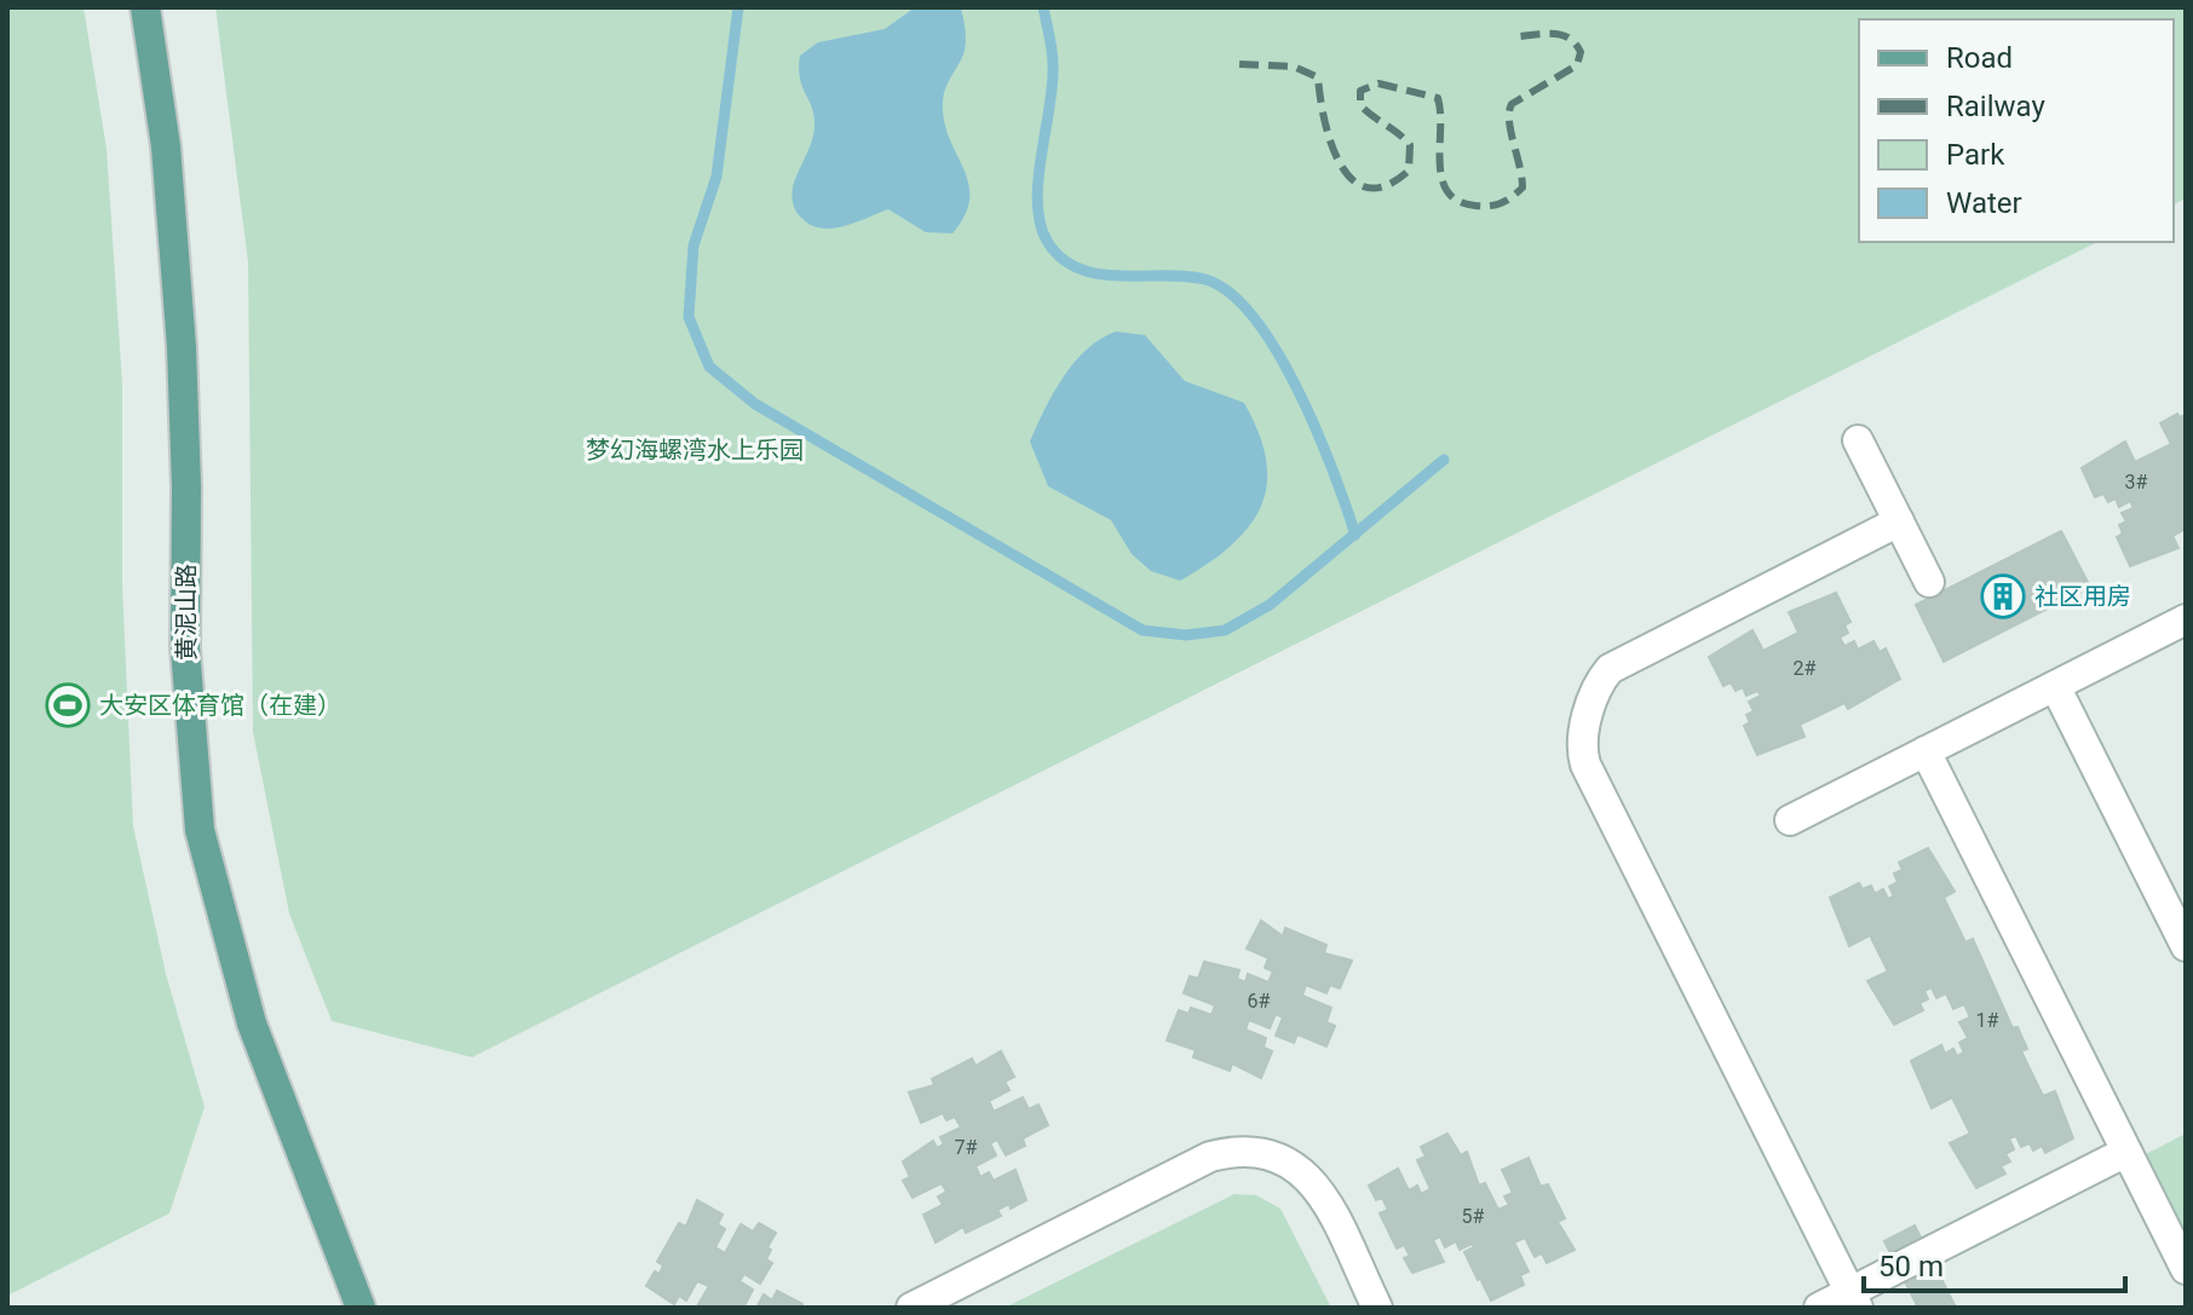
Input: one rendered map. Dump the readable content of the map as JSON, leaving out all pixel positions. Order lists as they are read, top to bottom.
{
  "streets": {
    "main road": ["黄泥山路"]
  },
  "parks": ["梦幻海螺湾水上乐园"],
  "places": {
    "building": ["社区用房"],
    "sports": ["大安区体育馆（在建）"]
  },
  "house_numbers": [
    "3#",
    "2#",
    "6#",
    "1#",
    "7#",
    "5#"
  ],
  "legend": [
    "Road",
    "Railway",
    "Park",
    "Water"
  ],
  "scale_bar": "50 m"
}
